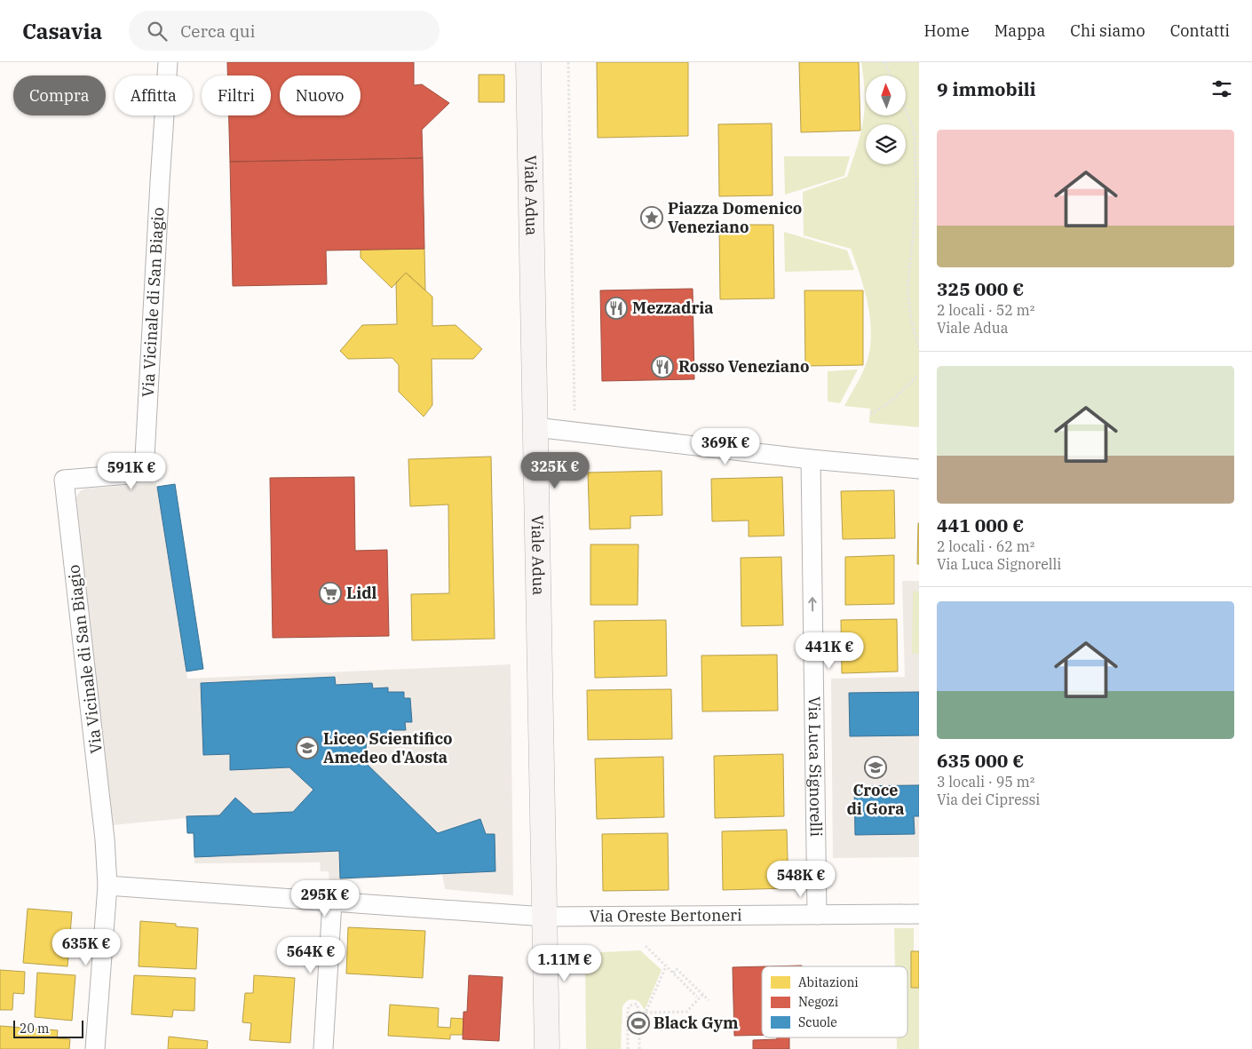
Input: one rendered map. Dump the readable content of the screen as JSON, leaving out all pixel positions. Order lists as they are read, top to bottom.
{
  "streets": {
    "main road": ["Viale Adua"],
    "street": ["Via Vicinale di San Biagio", "Via Luca Signorelli", "Via Oreste Bertoneri"]
  },
  "crossings": [
    ["Viale Adua", "Via Oreste Bertoneri"],
    ["Via Luca Signorelli", "Via Oreste Bertoneri"]
  ],
  "one_way": ["Via Luca Signorelli"],
  "places": {
    "place": ["Piazza Domenico Veneziano"],
    "restaurant": ["Mezzadria", "Rosso Veneziano"],
    "supermarket": ["Lidl"],
    "school or university": ["Liceo Scientifico Amedeo d'Aosta", "Croce di Gora"],
    "sports": ["Black Gym"]
  },
  "legend": ["Abitazioni", "Negozi", "Scuole"],
  "scale_bar": "20 m",
  "north": "top",
  "page": {
    "header": "Casavia",
    "search": "Cerca qui",
    "nav": [
      "Home",
      "Mappa",
      "Chi siamo",
      "Contatti"
    ],
    "heading": "9 immobili",
    "chip": [
      "Compra",
      "Affitta",
      "Filtri",
      "Nuovo"
    ],
    "list": [
      {
        "name": "325 000 €",
        "note": "2 locali · 52 m² · Viale Adua"
      },
      {
        "name": "441 000 €",
        "note": "2 locali · 62 m² · Via Luca Signorelli"
      },
      {
        "name": "635 000 €",
        "note": "3 locali · 95 m² · Via dei Cipressi"
      }
    ],
    "price": [
      "369K €",
      "325K €",
      "591K €",
      "441K €",
      "548K €",
      "295K €",
      "635K €",
      "564K €",
      "1.11M €"
    ],
    "scale": "20 m"
  }
}
